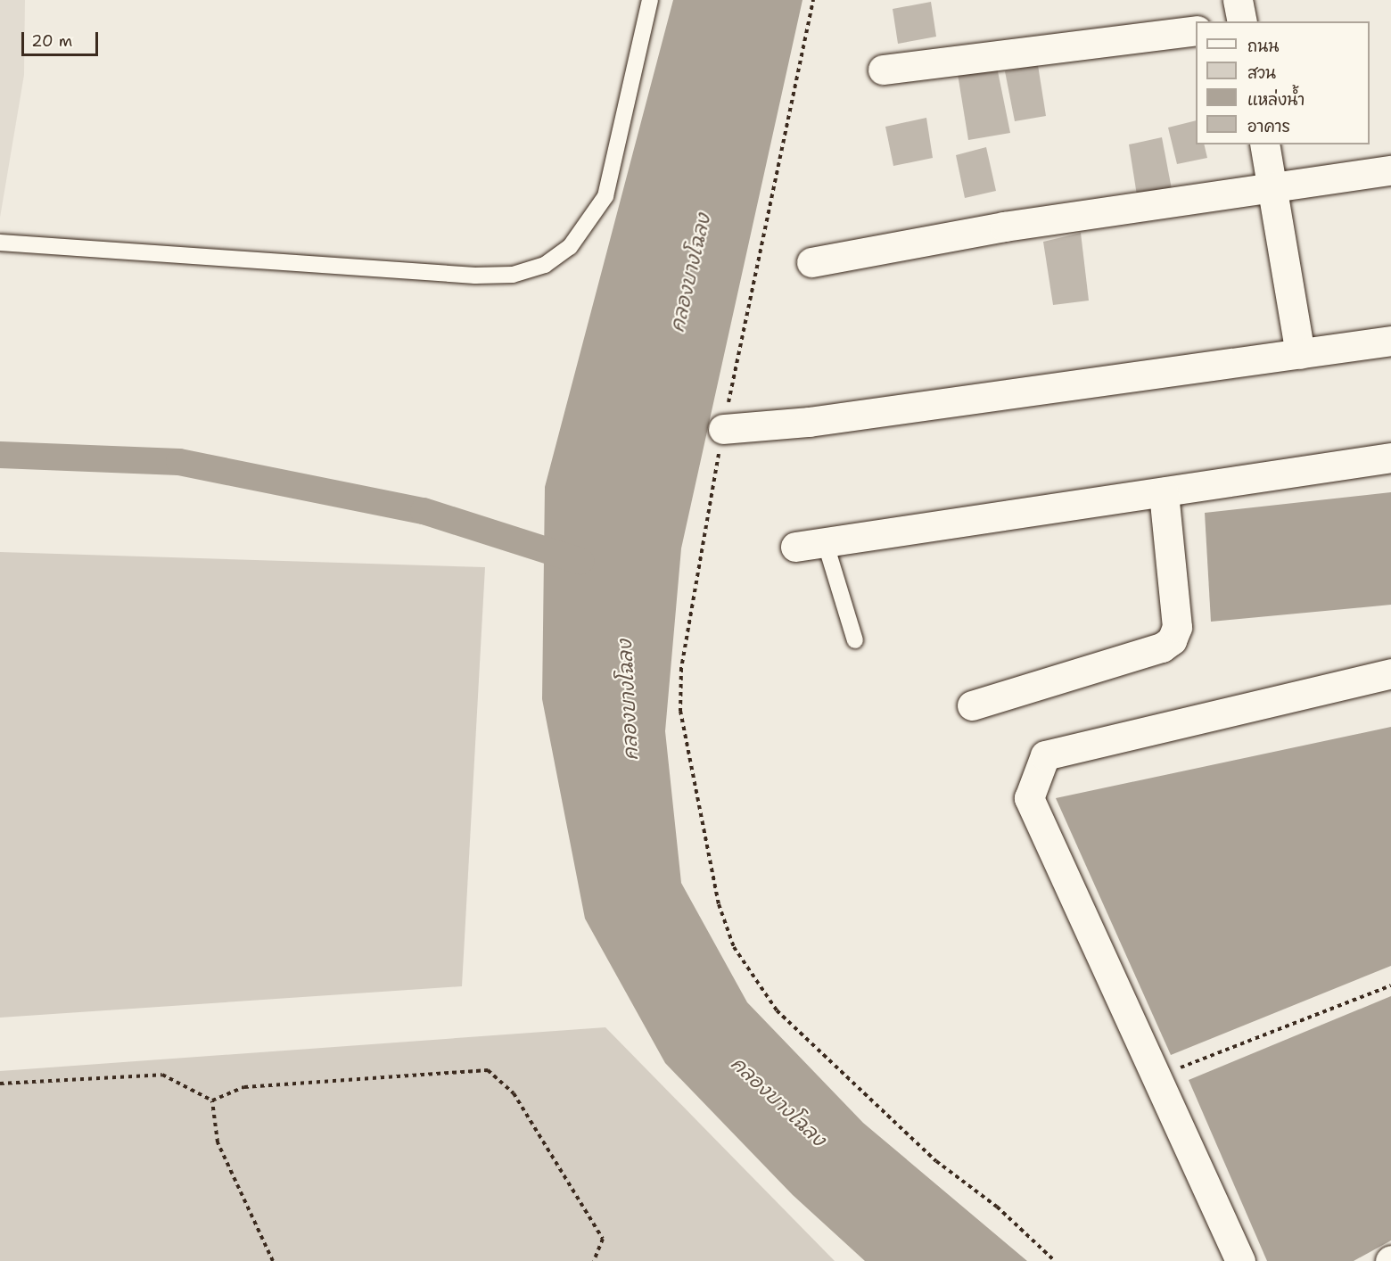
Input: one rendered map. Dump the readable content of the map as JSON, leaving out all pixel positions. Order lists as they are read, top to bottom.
{
  "water": ["คลองบางโฉลง"],
  "legend": [
    "ถนน",
    "สวน",
    "แหล่งน้ำ",
    "อาคาร"
  ],
  "scale_bar": "20 m"
}
